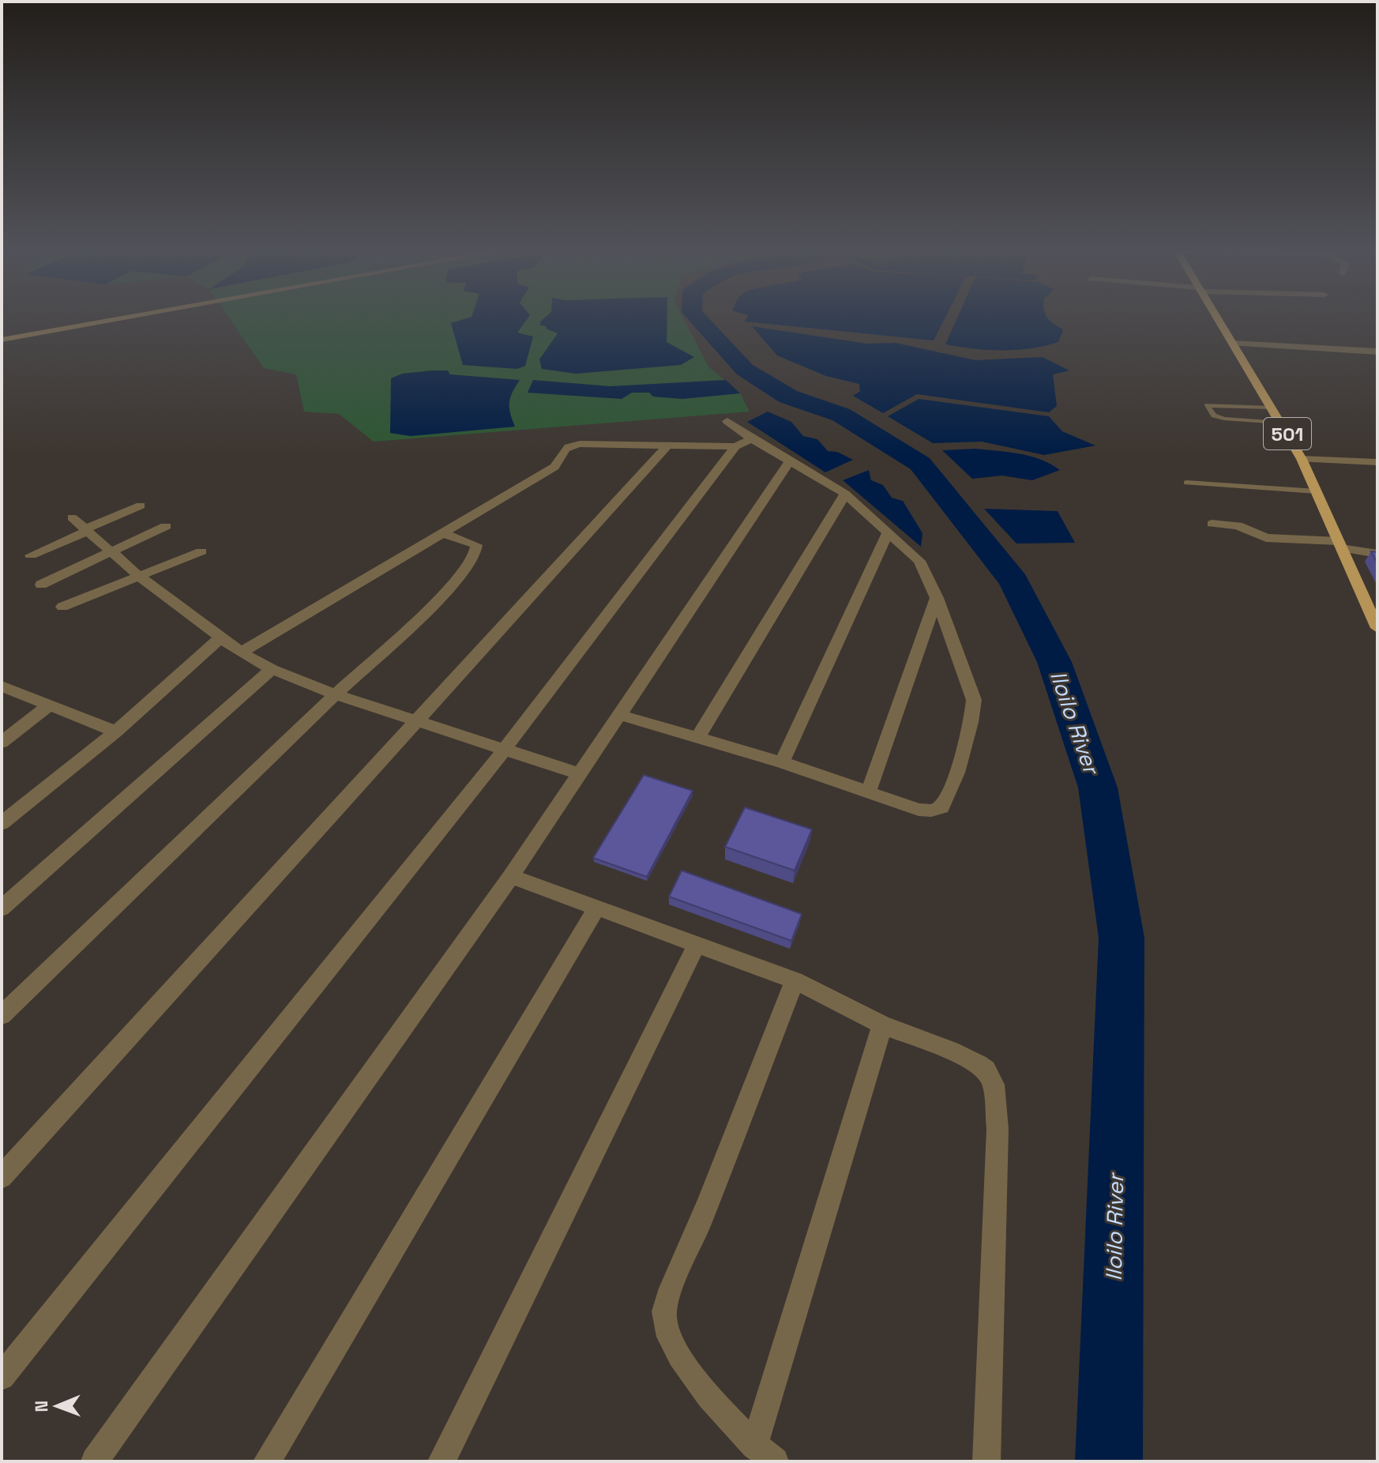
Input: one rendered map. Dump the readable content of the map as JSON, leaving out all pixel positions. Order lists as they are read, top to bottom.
{
  "streets": {
    "main road": ["501"]
  },
  "water": ["Iloilo River"],
  "north": "left"
}
